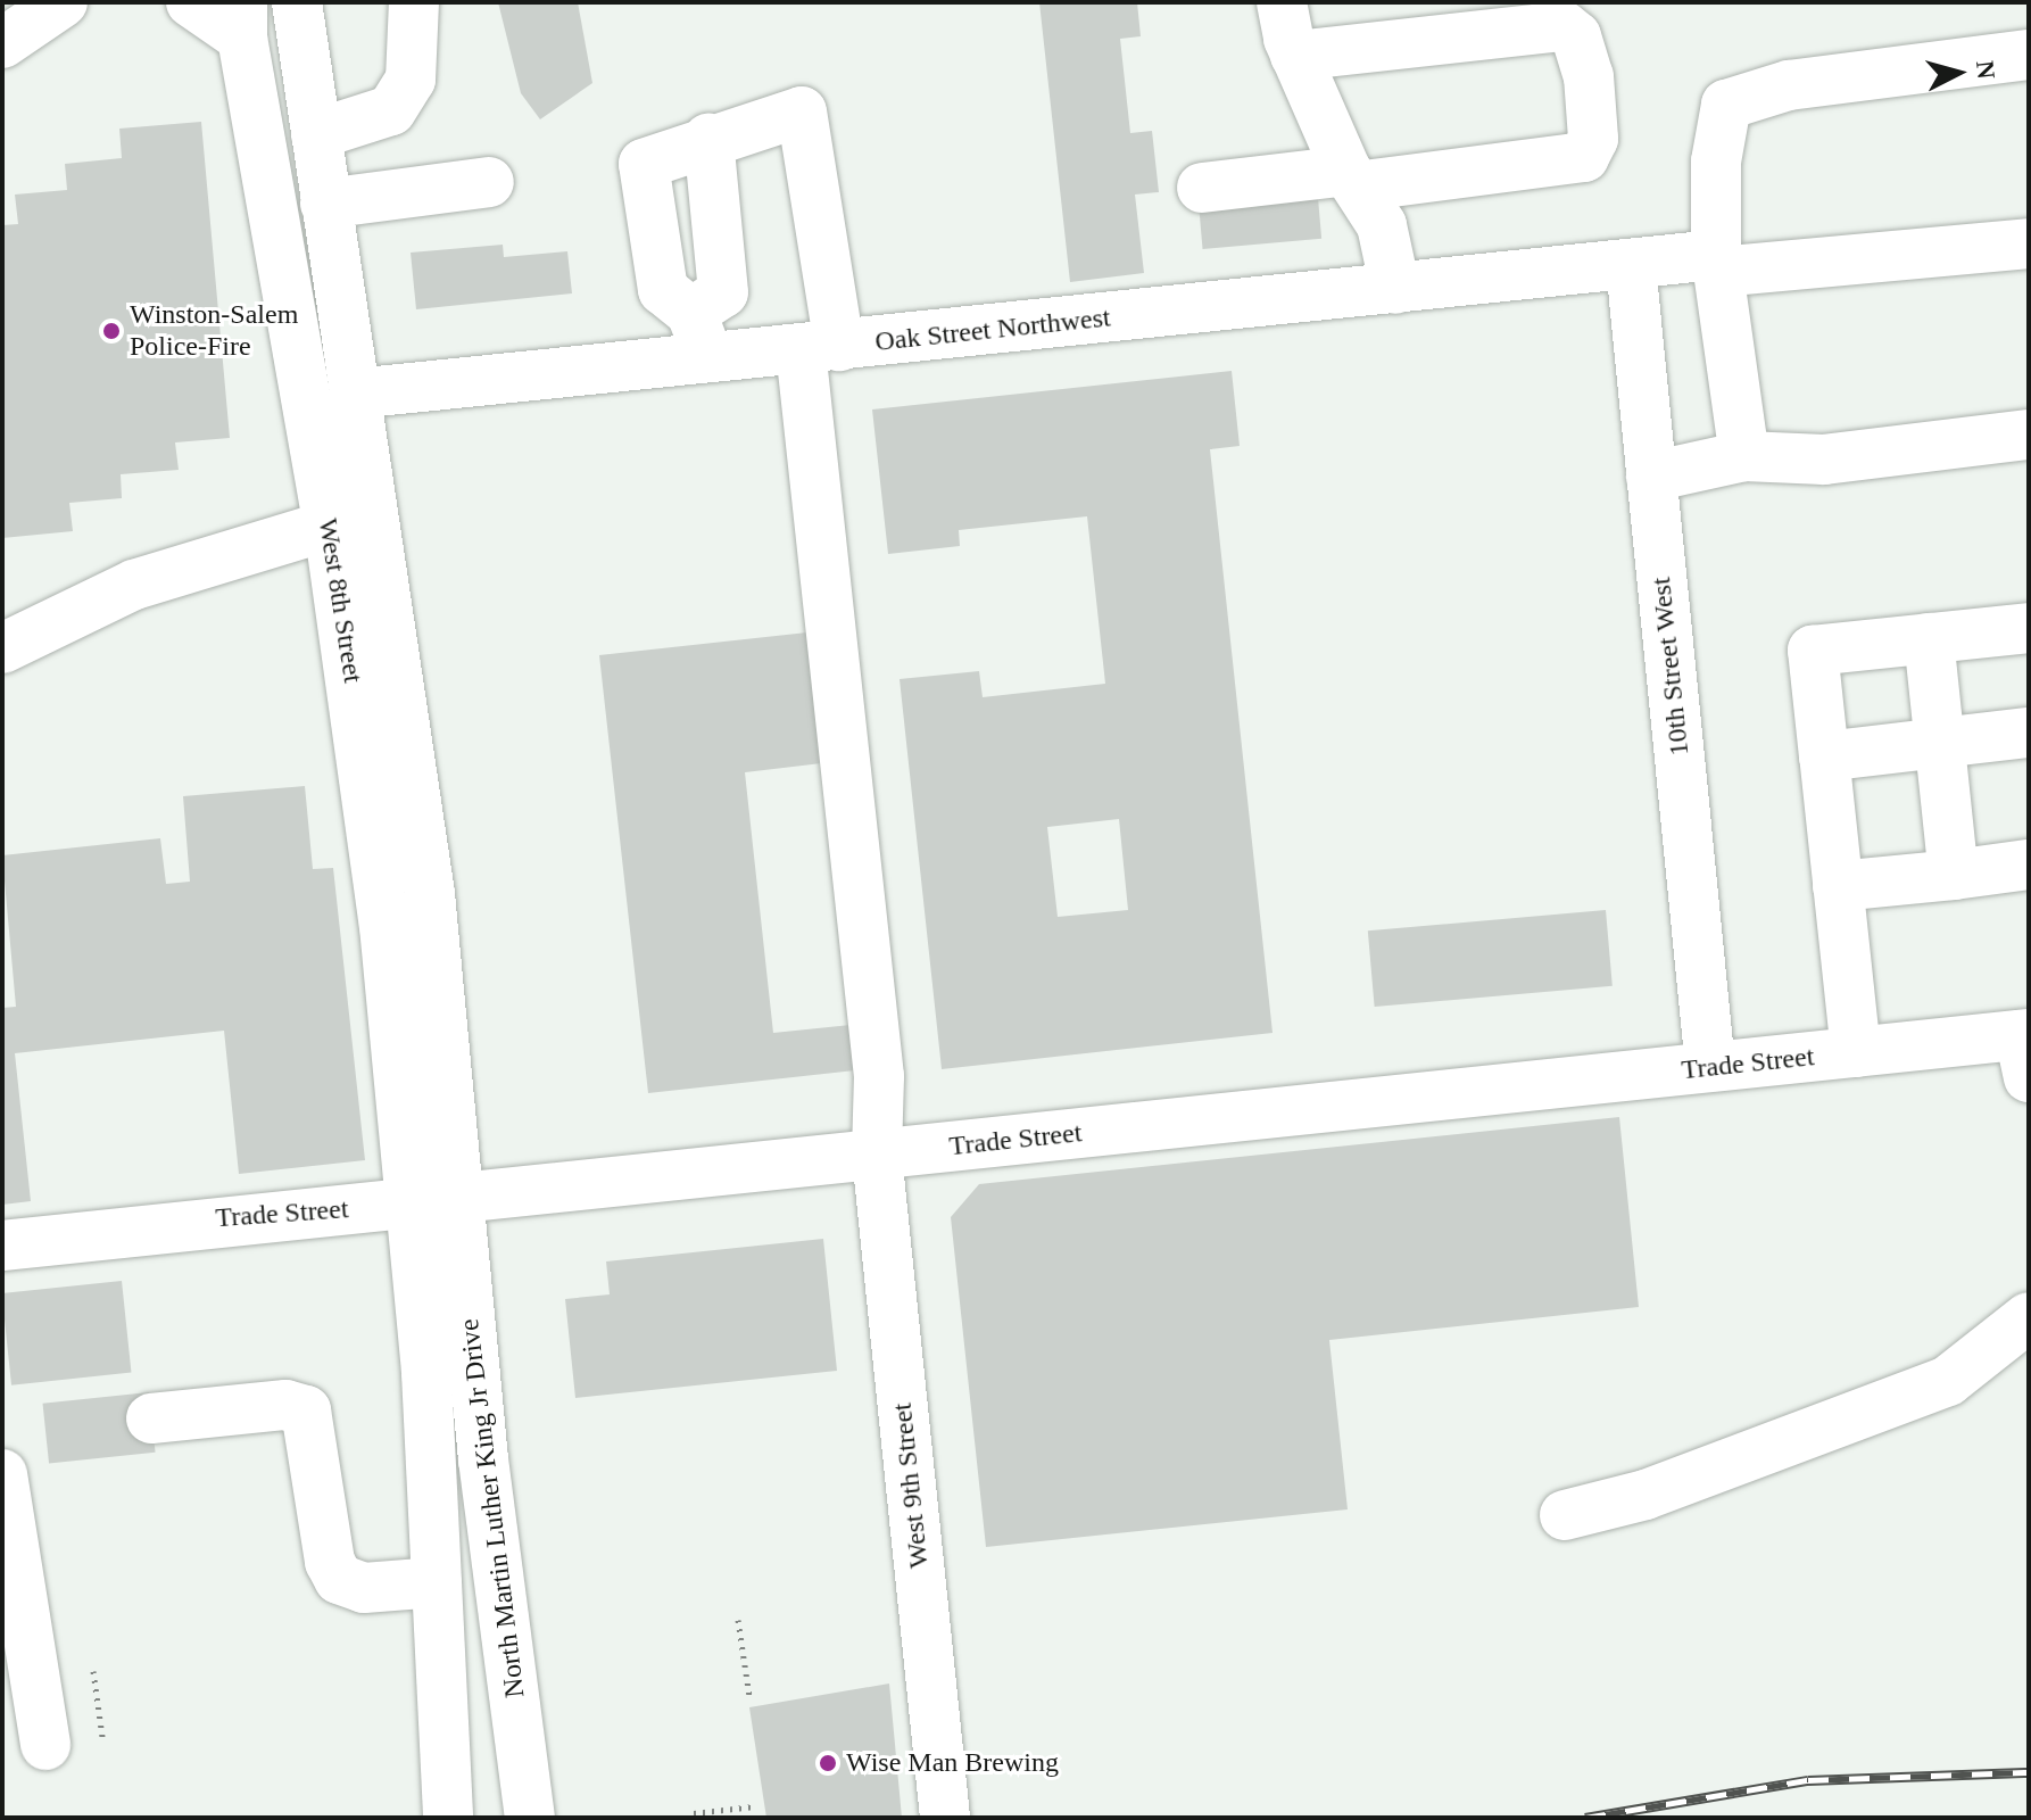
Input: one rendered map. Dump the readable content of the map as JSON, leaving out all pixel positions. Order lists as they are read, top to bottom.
{
  "streets": {
    "street": [
      "Oak Street Northwest",
      "West 8th Street",
      "10th Street West",
      "Trade Street",
      "West 9th Street",
      "North Martin Luther King Jr Drive"
    ]
  },
  "crossings": [
    ["Oak Street Northwest", "West 8th Street"],
    ["Oak Street Northwest", "10th Street West"],
    ["Oak Street Northwest", "West 9th Street"],
    ["West 8th Street", "Trade Street"],
    ["West 8th Street", "North Martin Luther King Jr Drive"],
    ["10th Street West", "Trade Street"],
    ["Trade Street", "West 9th Street"],
    ["Trade Street", "North Martin Luther King Jr Drive"]
  ],
  "places": ["Winston-Salem Police-Fire", "Wise Man Brewing"],
  "north": "right"
}
